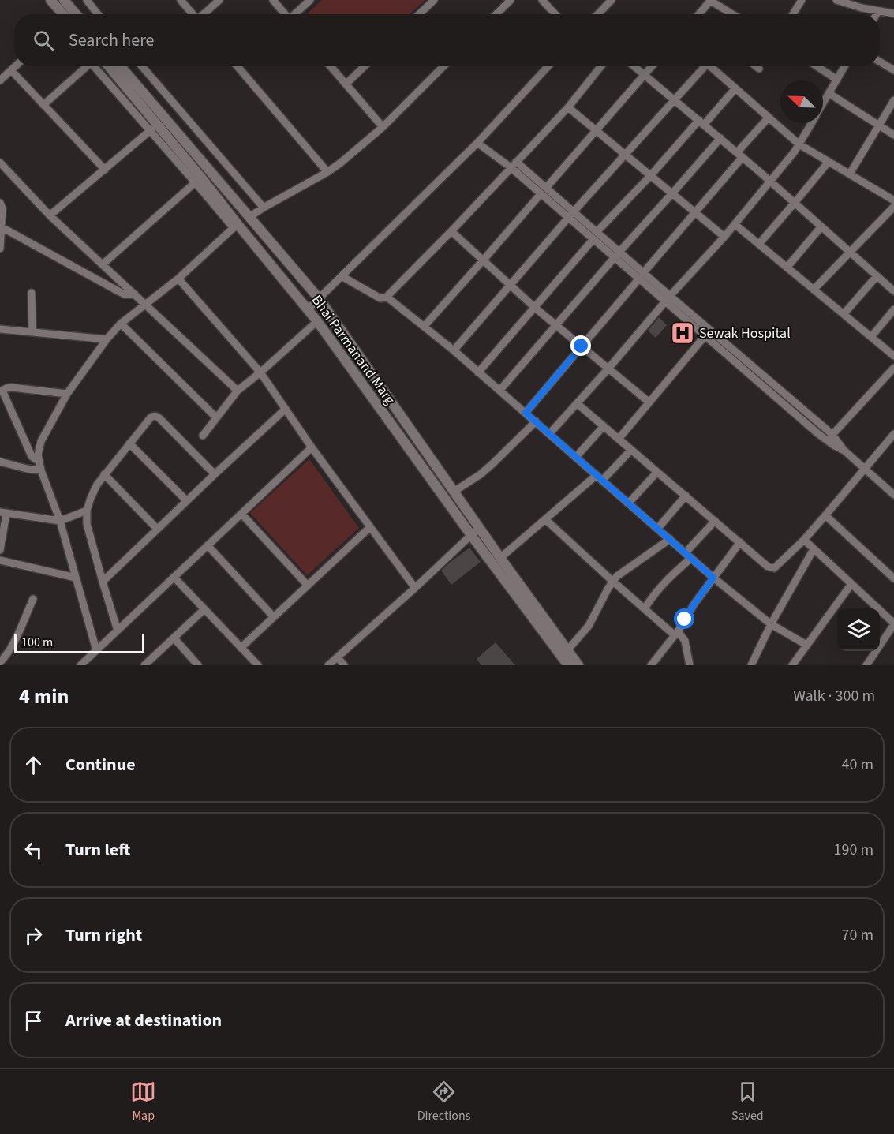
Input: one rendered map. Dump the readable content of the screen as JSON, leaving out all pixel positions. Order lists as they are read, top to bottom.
{
  "streets": {
    "street": ["Bhai Parmanand Marg"]
  },
  "places": {
    "hospital": ["Sewak Hospital"]
  },
  "scale_bar": "100 m",
  "north": "top left",
  "page": {
    "search": "Search here",
    "scale": "100 m",
    "heading": ["4 min", "Walk · 300 m"],
    "list": [
      ["Continue", "40 m"],
      ["Turn left", "190 m"],
      ["Turn right", "70 m"],
      "Arrive at destination"
    ],
    "nav": ["Map", "Directions", "Saved"]
  }
}
